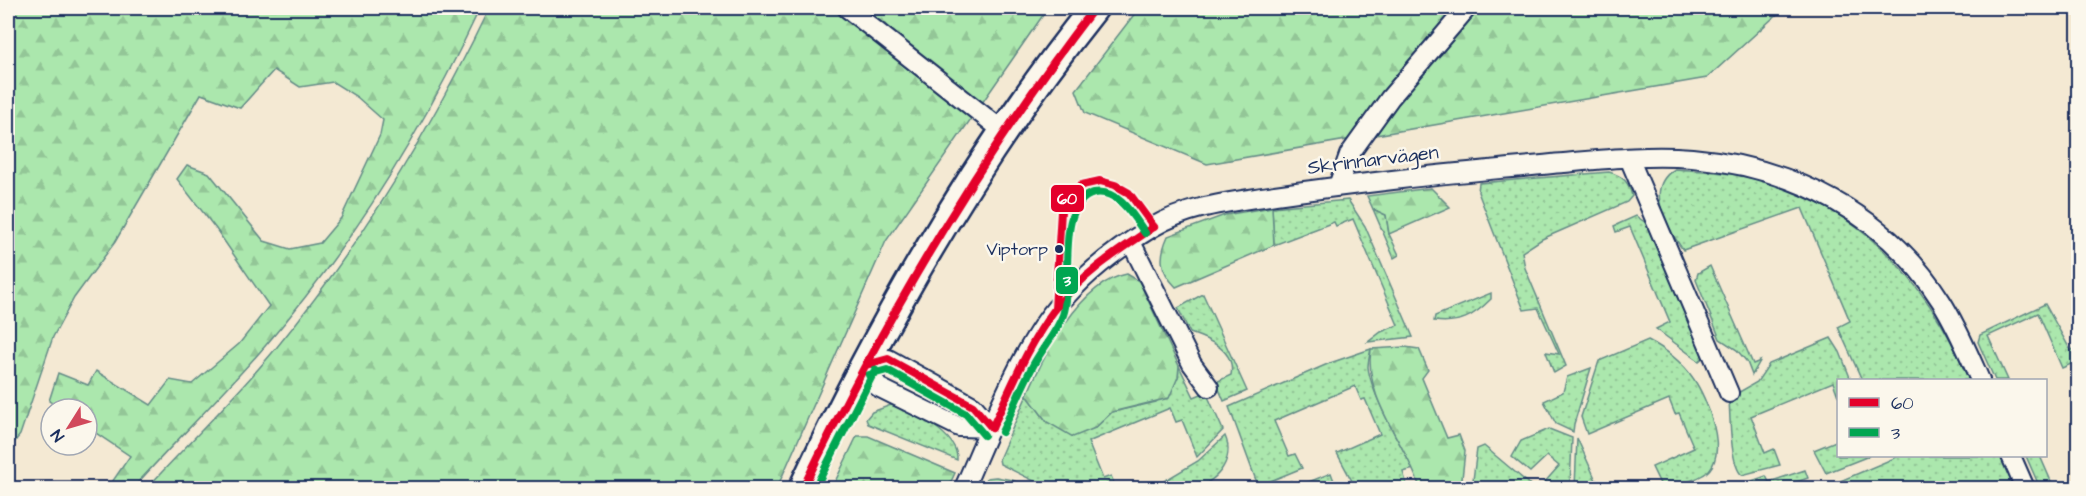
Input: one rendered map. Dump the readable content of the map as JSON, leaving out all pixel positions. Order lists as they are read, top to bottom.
{
  "streets": {
    "street": ["Skrinnarvägen"]
  },
  "places": ["Viptorp"],
  "lines": ["transit line 60", "transit line 3"],
  "legend": ["60", "3"],
  "north": "bottom left"
}
